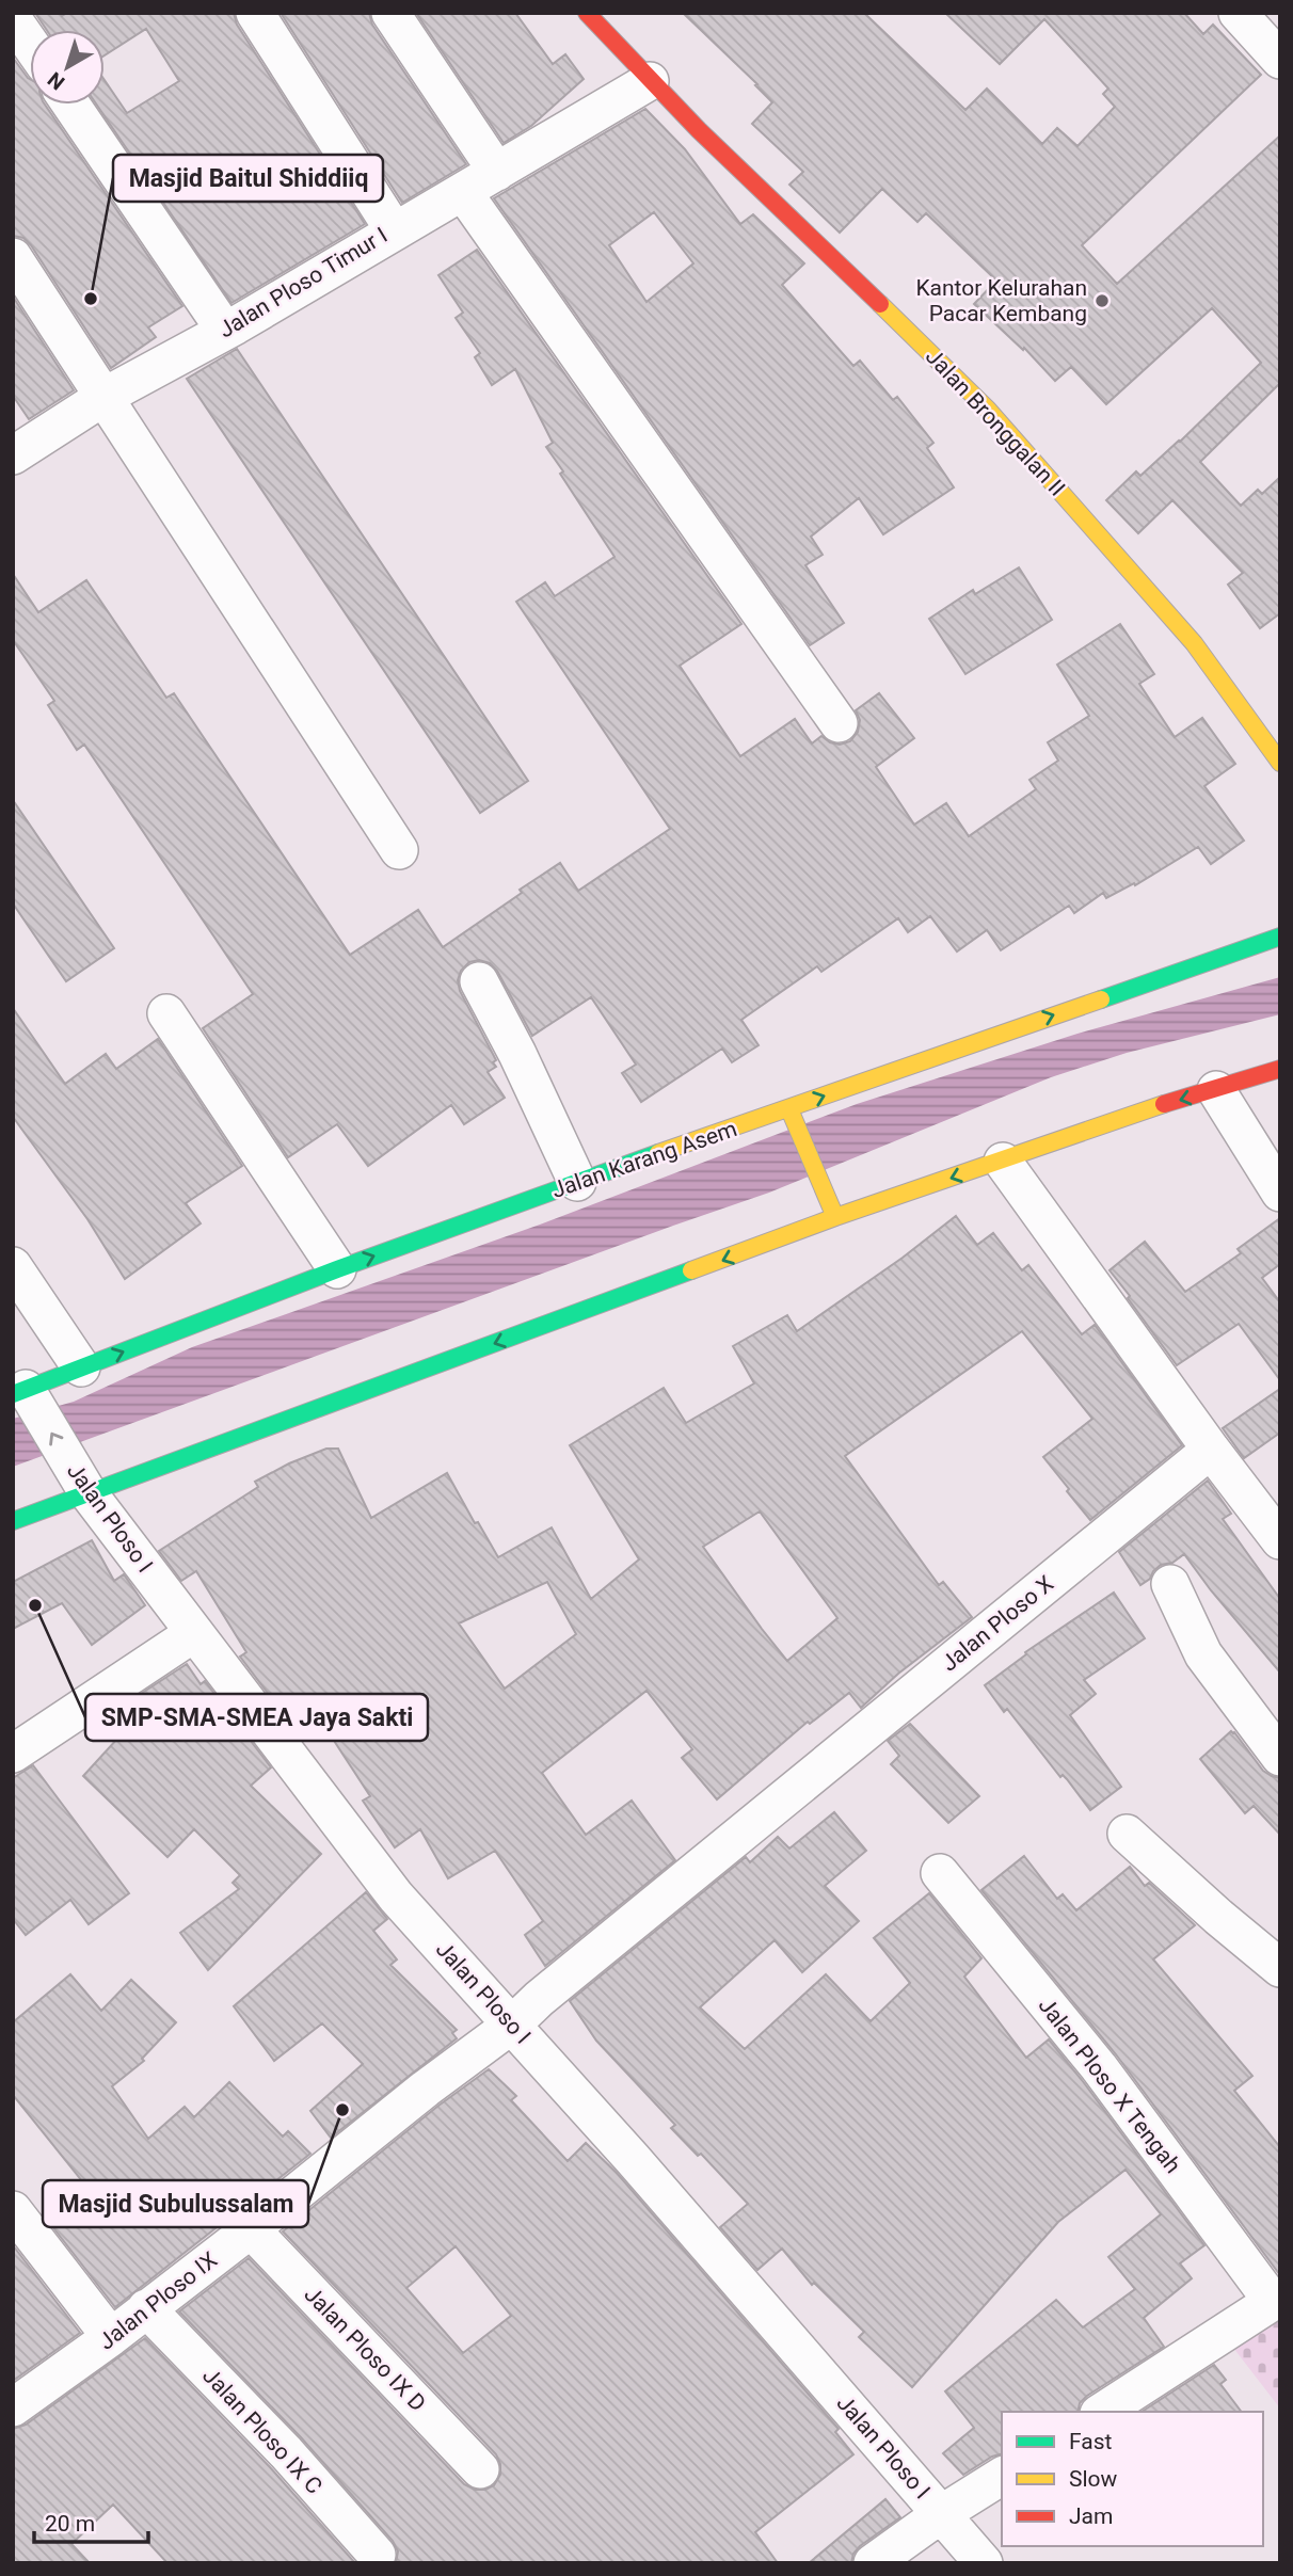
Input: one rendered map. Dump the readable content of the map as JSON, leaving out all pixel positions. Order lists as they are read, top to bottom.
{
  "streets": {
    "main road": ["Jalan Bronggalan II", "Jalan Karang Asem"],
    "street": [
      "Jalan Ploso Timur I",
      "Jalan Ploso I",
      "Jalan Ploso X",
      "Jalan Ploso X Tengah",
      "Jalan Ploso IX",
      "Jalan Ploso IX D",
      "Jalan Ploso IX C"
    ]
  },
  "crossings": [
    ["Jalan Karang Asem", "Jalan Ploso I"],
    ["Jalan Ploso I", "Jalan Ploso X"],
    ["Jalan Ploso I", "Jalan Ploso IX"],
    ["Jalan Ploso X", "Jalan Ploso IX"],
    ["Jalan Ploso IX", "Jalan Ploso IX D"],
    ["Jalan Ploso IX", "Jalan Ploso IX C"]
  ],
  "places": [
    "Masjid Baitul Shiddiiq",
    "Kantor Kelurahan Pacar Kembang",
    "SMP-SMA-SMEA Jaya Sakti",
    "Masjid Subulussalam"
  ],
  "legend": ["Fast", "Slow", "Jam"],
  "scale_bar": "20 m",
  "north": "bottom left"
}
